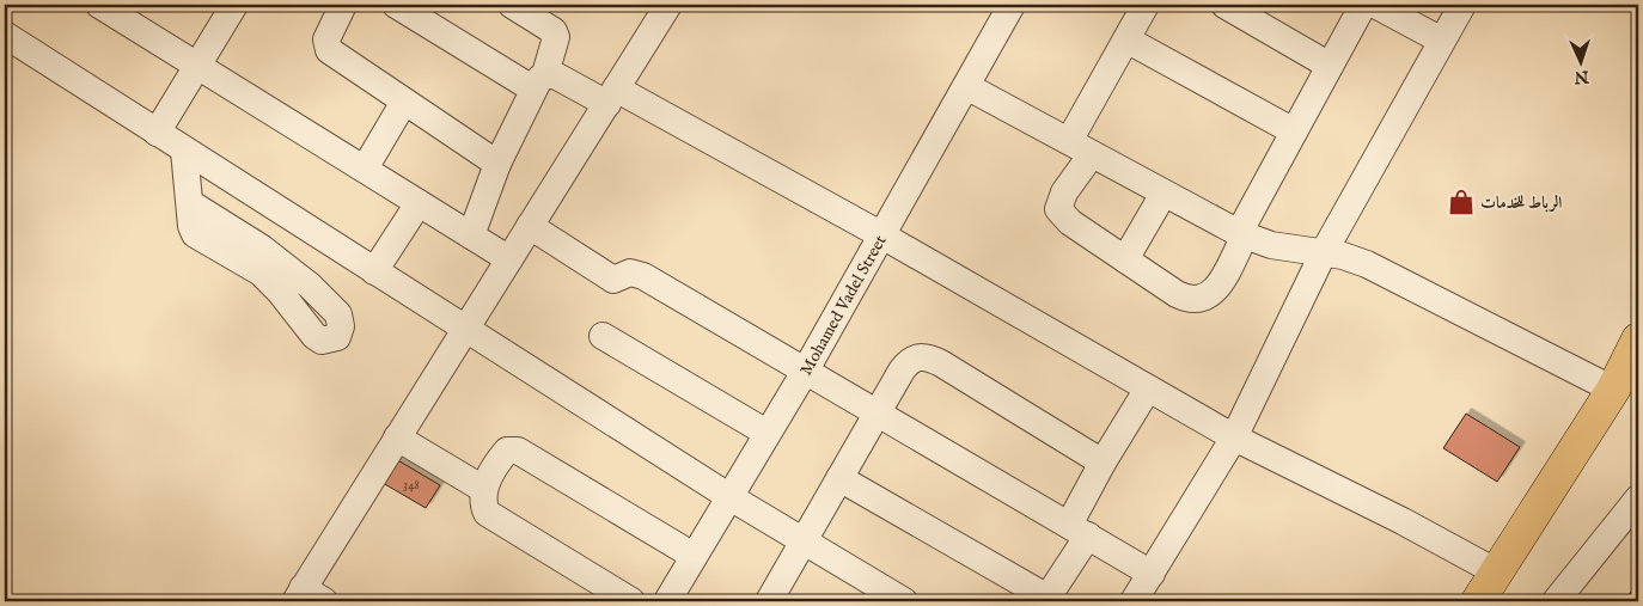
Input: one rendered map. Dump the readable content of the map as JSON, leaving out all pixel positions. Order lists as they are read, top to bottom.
{
  "streets": {
    "street": ["Mohamed Vadel Street"]
  },
  "places": {
    "shop": ["الرباط للخدمات"]
  },
  "house_numbers": ["348"],
  "north": "bottom"
}
